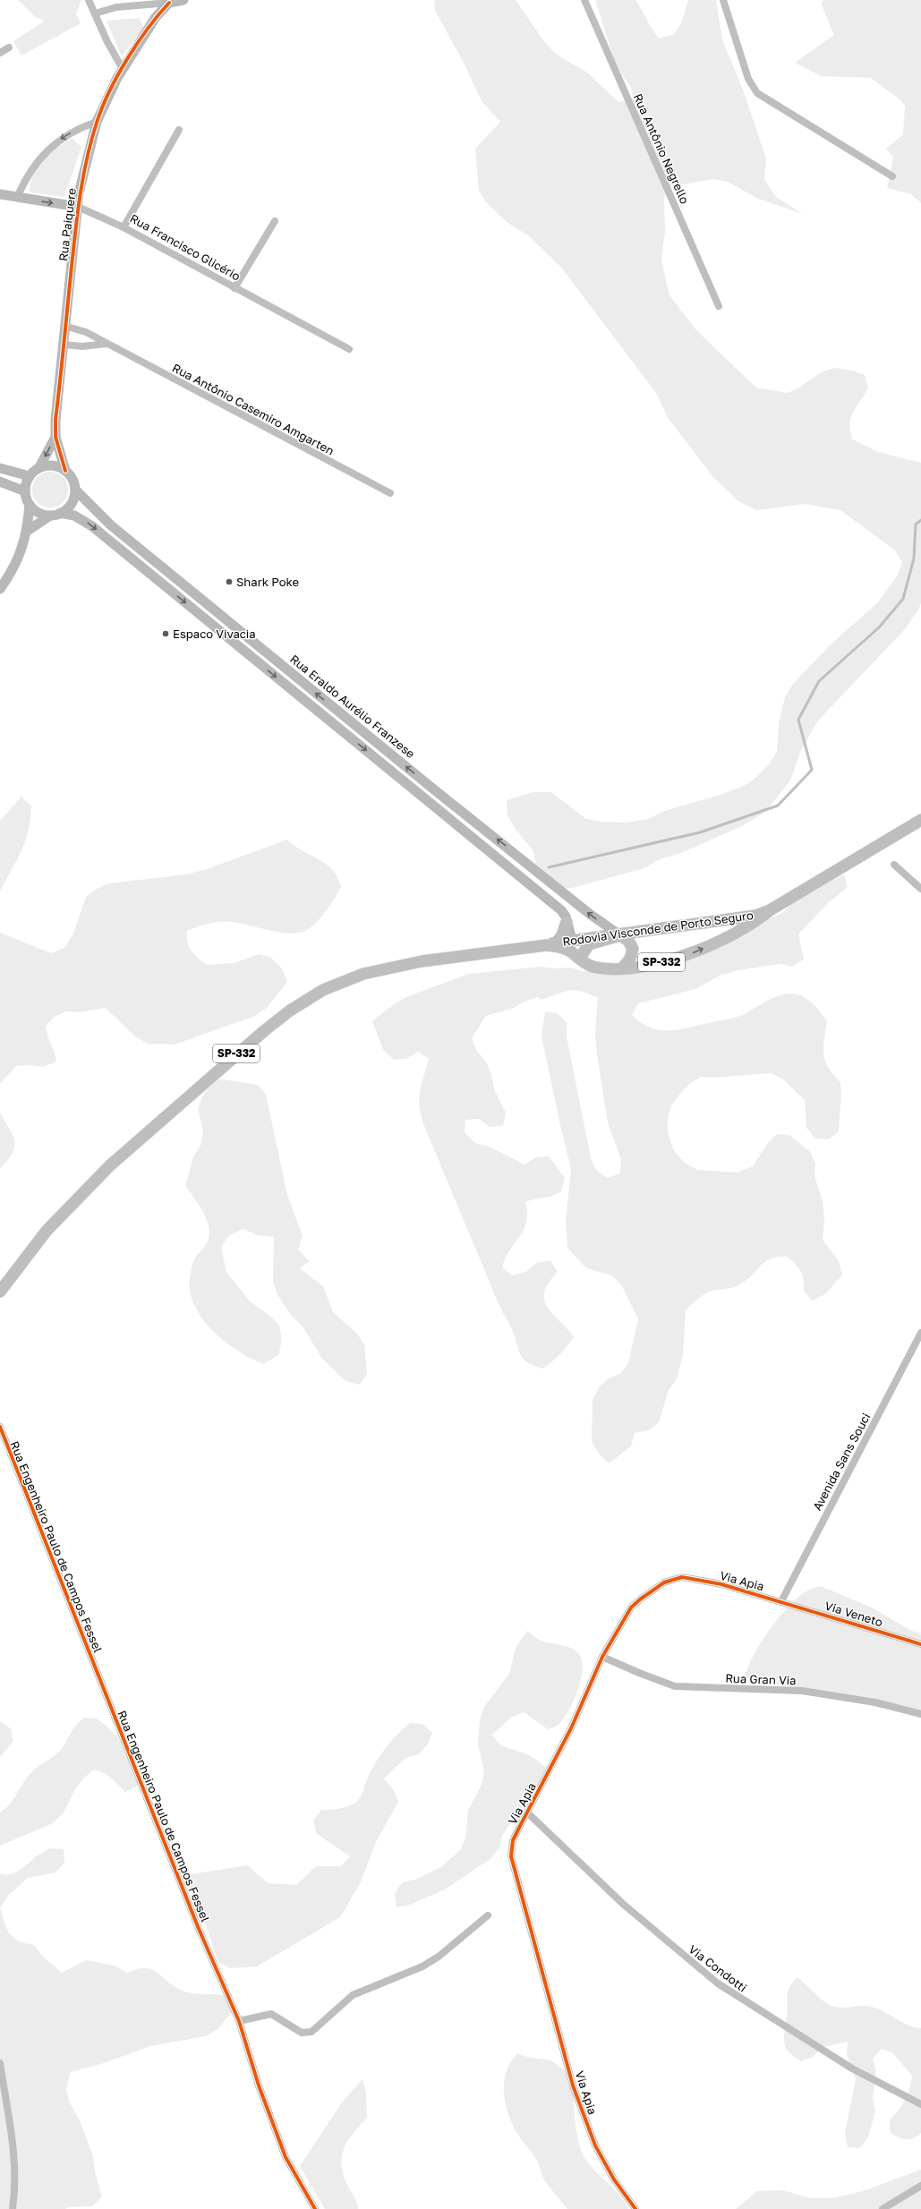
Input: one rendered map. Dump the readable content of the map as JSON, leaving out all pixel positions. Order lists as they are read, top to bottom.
{
  "streets": {
    "main road": [
      "Rua Paiquere",
      "Rua Francisco Glicério",
      "Rua Eraldo Aurélio Franzese",
      "Rodovia Visconde de Porto Seguro",
      "SP-332"
    ],
    "street": [
      "Rua Antônio Negrello",
      "Rua Antônio Casemiro Amgarten",
      "Avenida Sans Souci",
      "Rua Engenheiro Paulo de Campos Fessel",
      "Via Apia",
      "Via Veneto",
      "Rua Gran Via",
      "Via Condotti"
    ]
  },
  "crossings": [
    ["Rua Paiquere", "Rua Francisco Glicério"],
    ["Rua Paiquere", "Rua Antônio Casemiro Amgarten"],
    ["Rua Paiquere", "Rua Eraldo Aurélio Franzese"],
    ["Rua Eraldo Aurélio Franzese", "Rodovia Visconde de Porto Seguro"],
    ["Avenida Sans Souci", "Via Apia"],
    ["Avenida Sans Souci", "Via Veneto"],
    ["Via Apia", "Via Veneto"],
    ["Via Apia", "Rua Gran Via"],
    ["Via Apia", "Via Condotti"]
  ],
  "places": ["Shark Poke", "Espaco Vivacia"]
}
